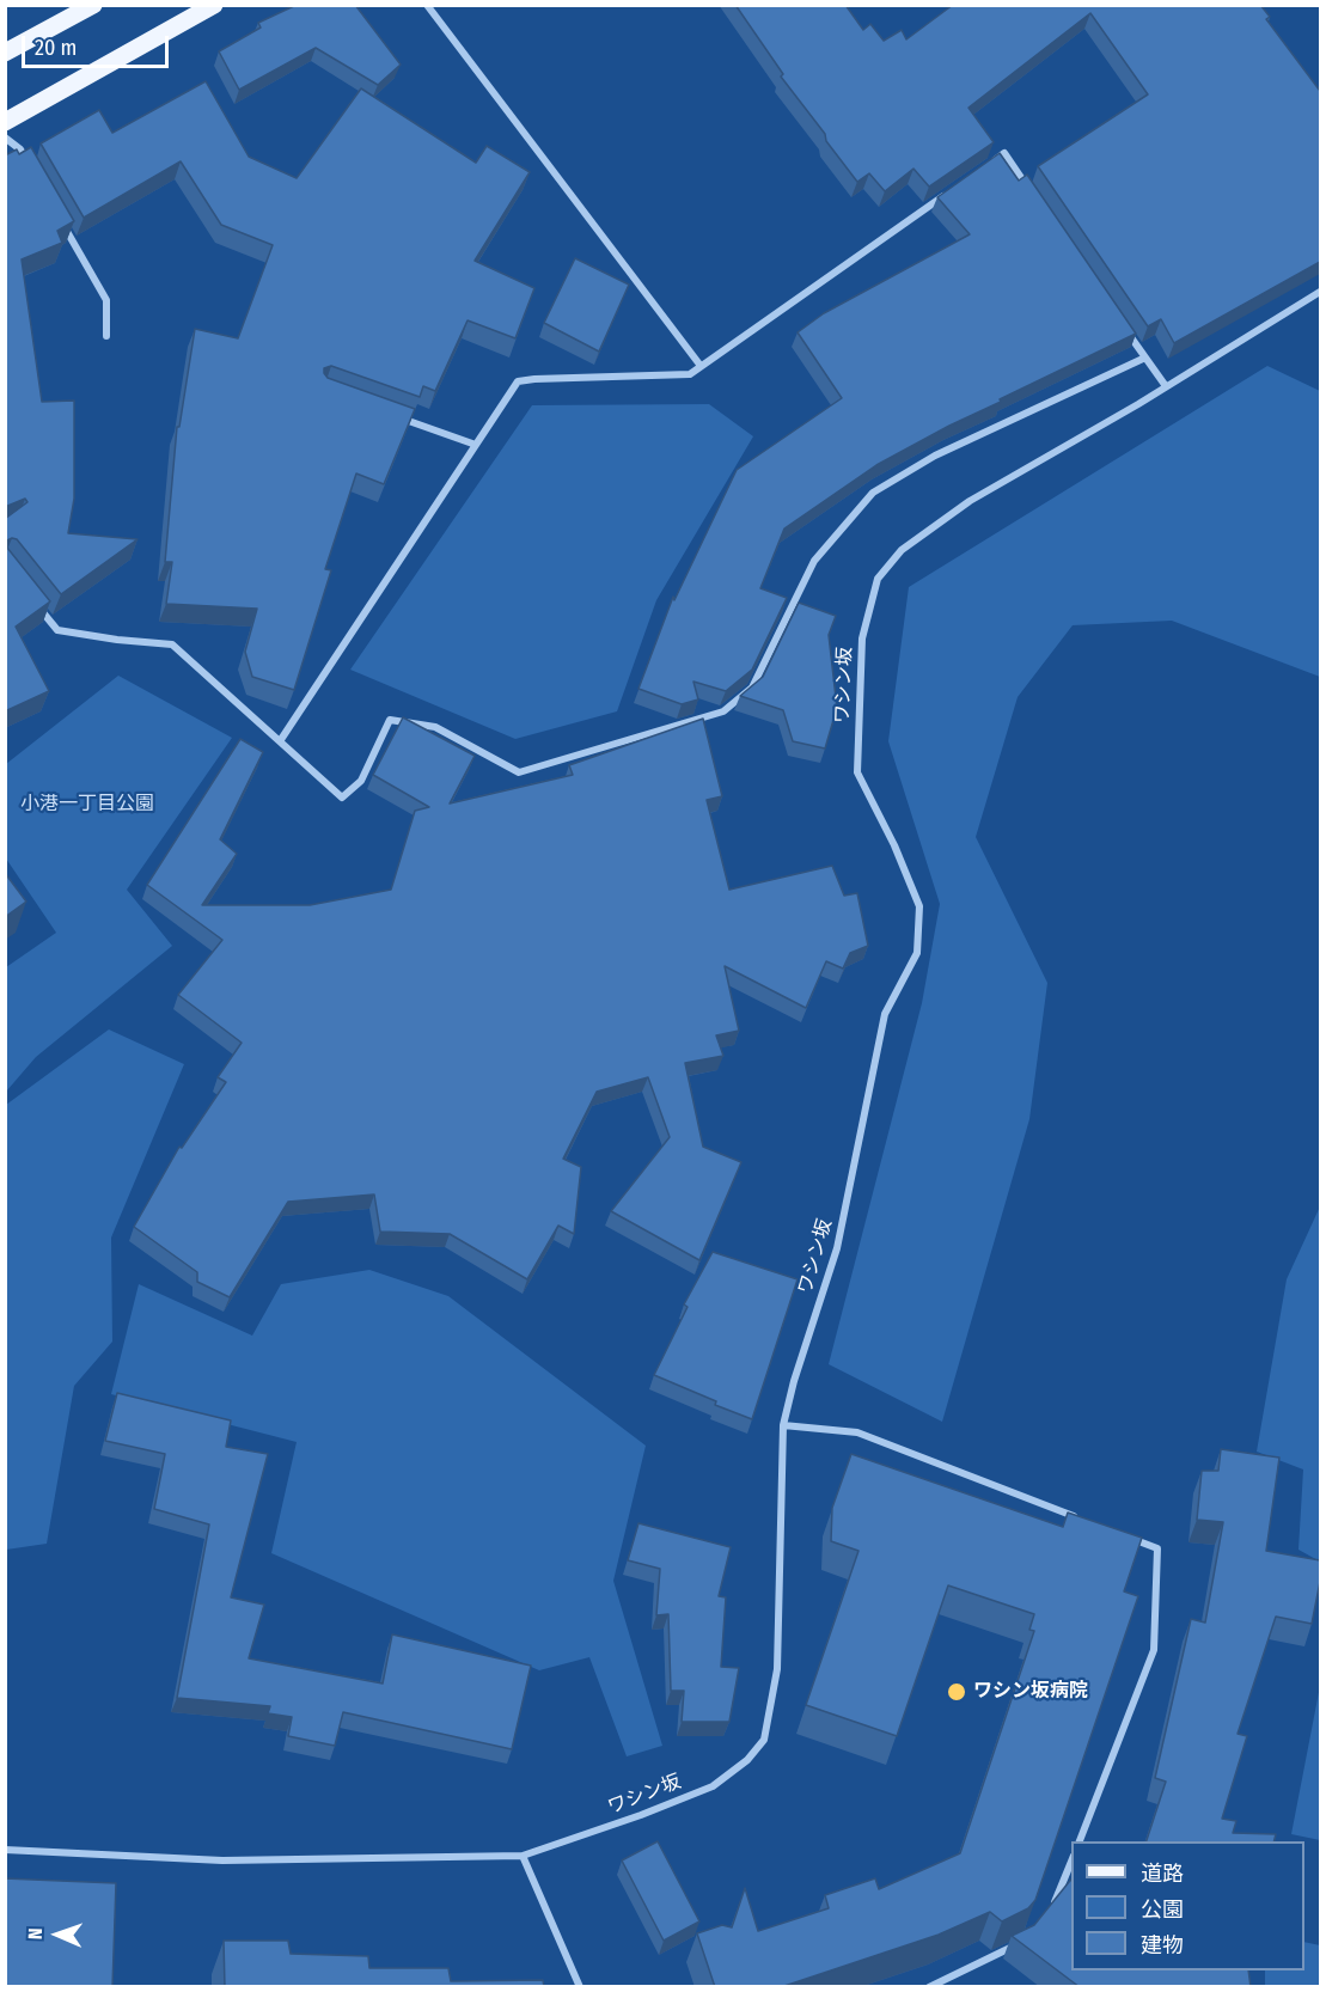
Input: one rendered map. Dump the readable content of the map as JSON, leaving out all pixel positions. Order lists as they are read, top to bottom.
{
  "streets": {
    "street": ["ワシン坂"]
  },
  "parks": ["小港一丁目公園"],
  "places": ["ワシン坂病院"],
  "legend": ["道路", "公園", "建物"],
  "scale_bar": "20 m",
  "north": "left"
}
